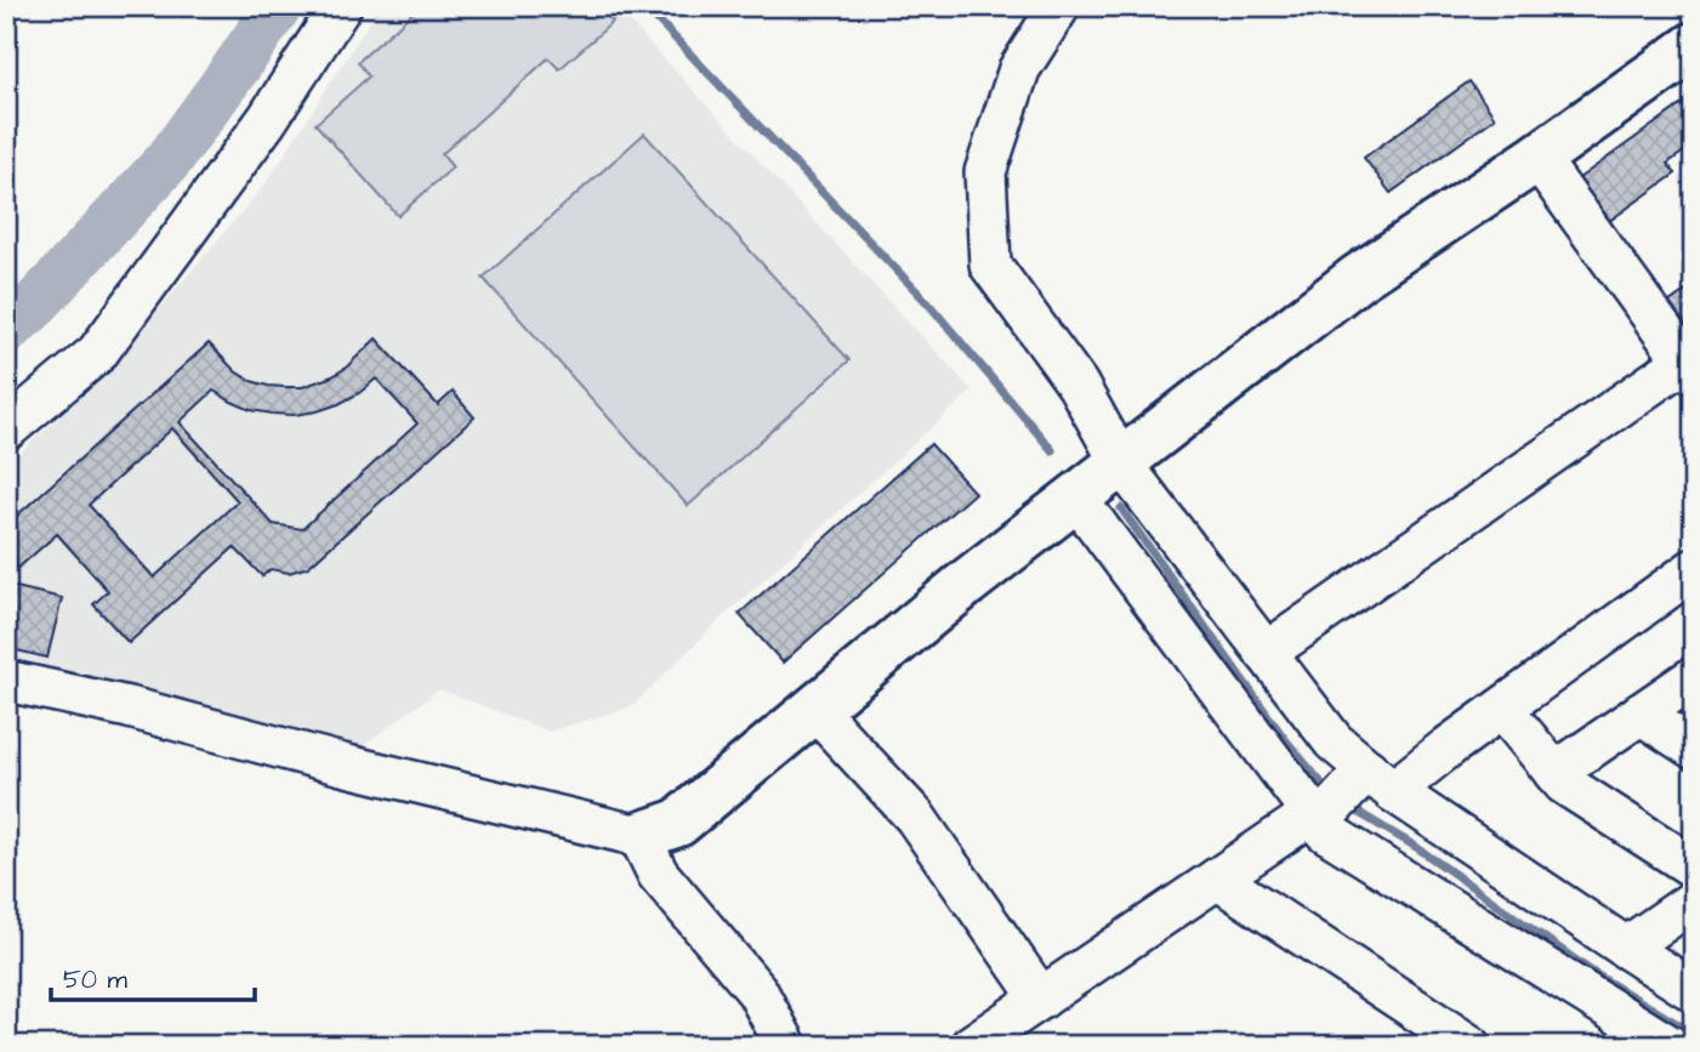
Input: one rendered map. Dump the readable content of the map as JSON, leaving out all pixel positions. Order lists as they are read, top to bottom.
{
  "scale_bar": "50 m"
}
